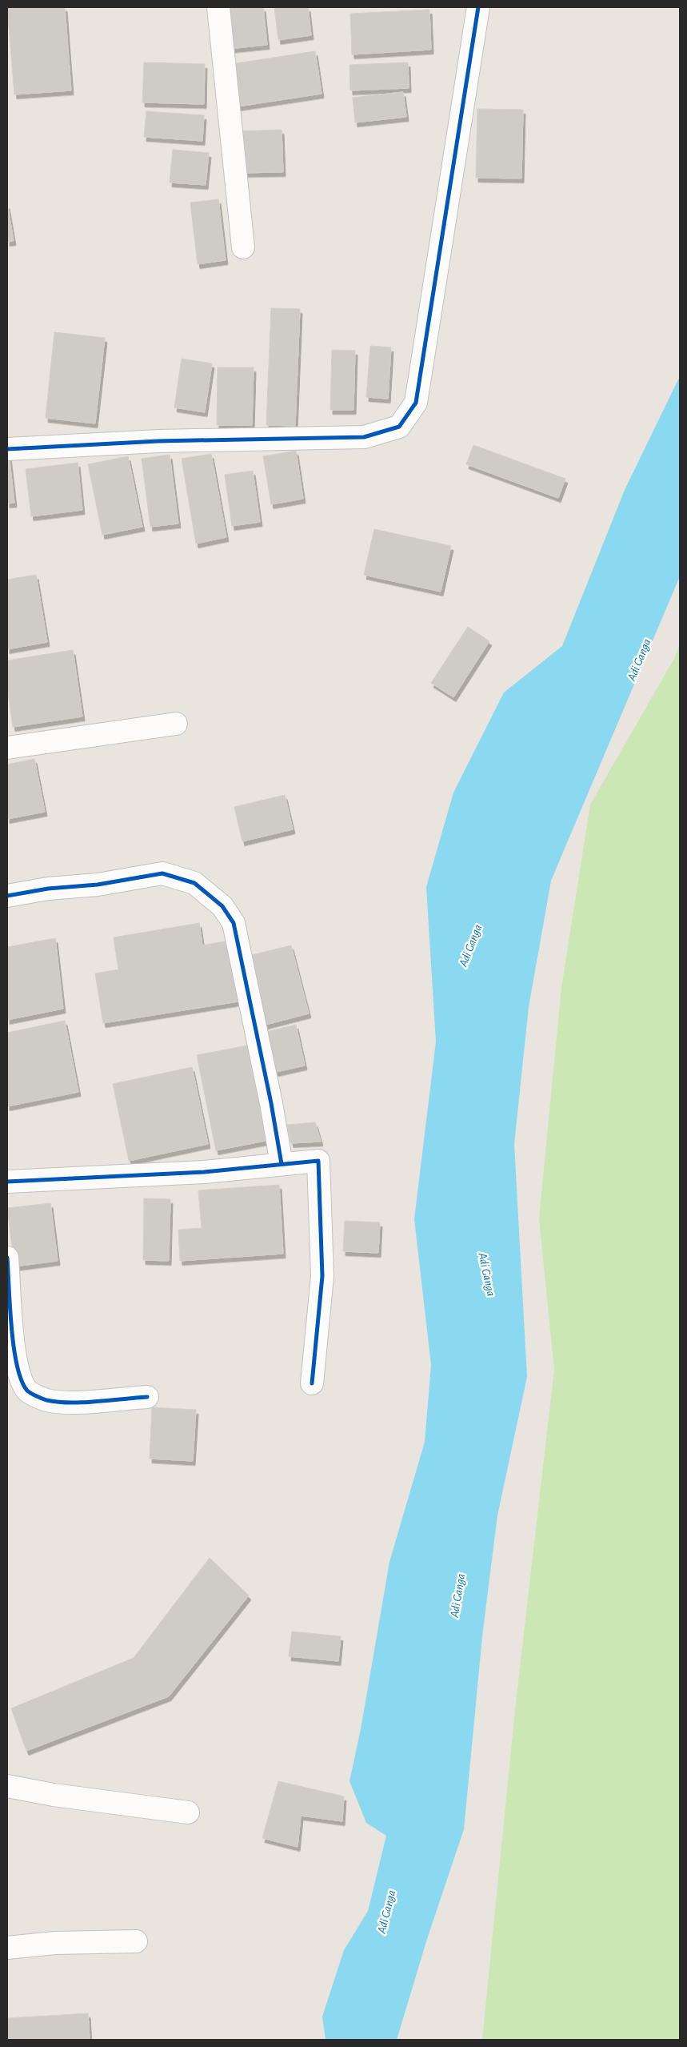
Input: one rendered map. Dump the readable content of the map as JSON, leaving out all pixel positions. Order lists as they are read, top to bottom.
{
  "water": ["Adi Ganga"]
}
